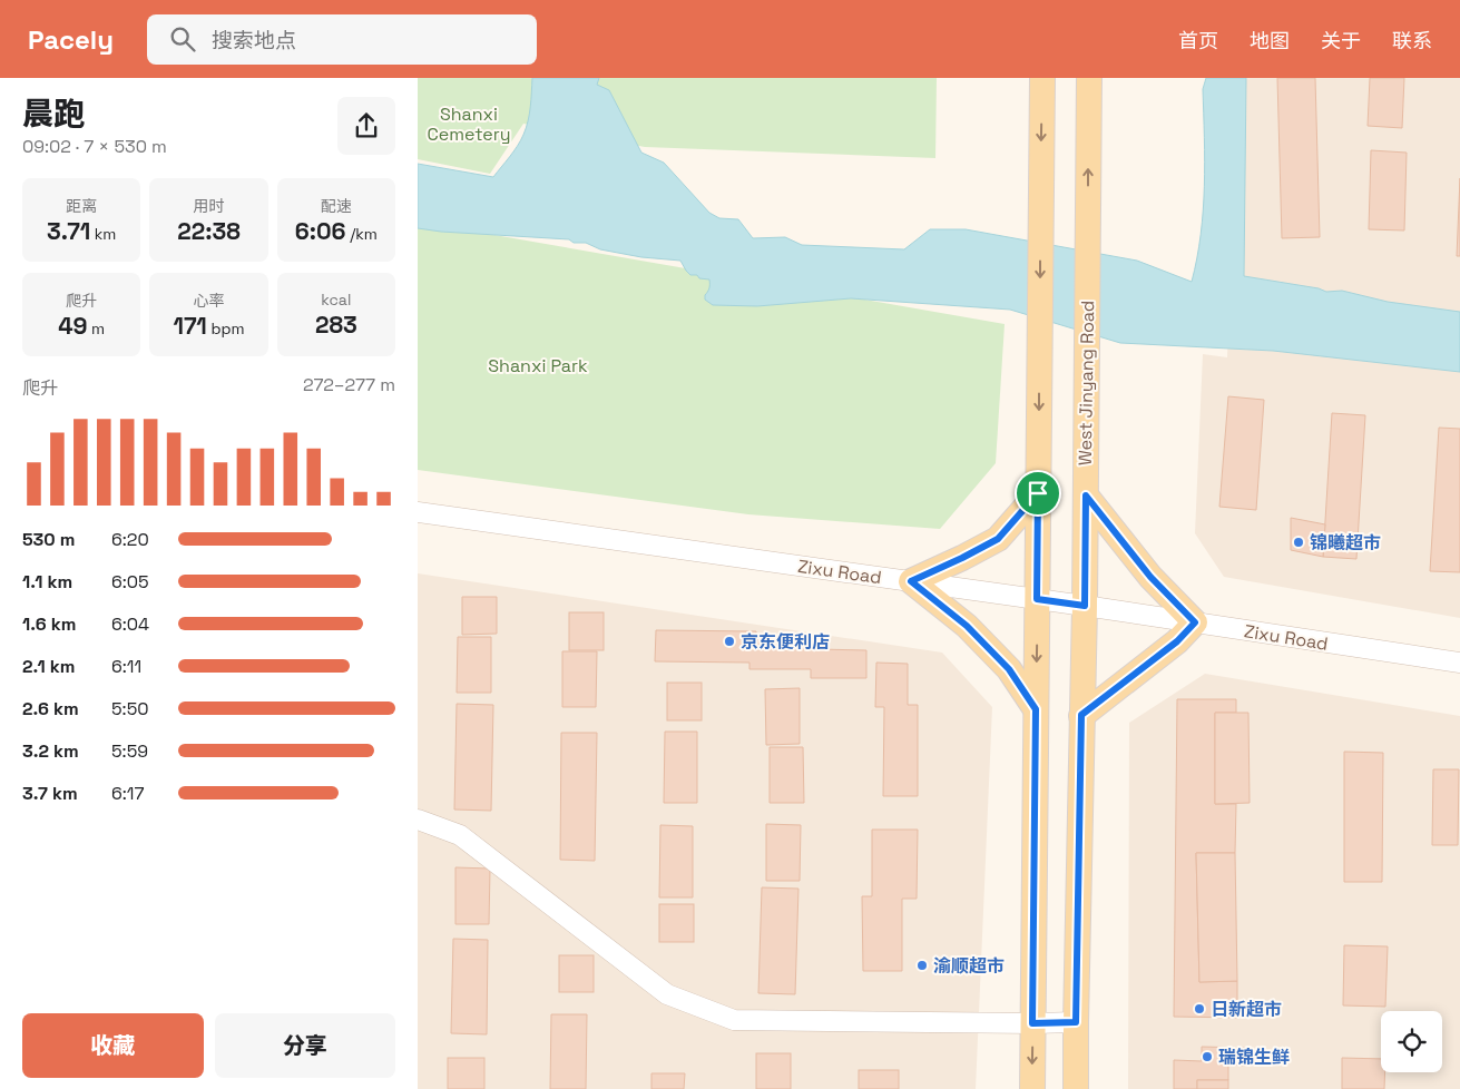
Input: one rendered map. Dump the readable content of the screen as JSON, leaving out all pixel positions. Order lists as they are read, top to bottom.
{
  "streets": {
    "main road": ["West Jinyang Road"],
    "street": ["Zixu Road"]
  },
  "crossings": [
    ["West Jinyang Road", "Zixu Road"]
  ],
  "parks": ["Shanxi Cemetery", "Shanxi Park"],
  "places": [
    "锦曦超市",
    "京东便利店",
    "渝顺超市",
    "日新超市",
    "瑞锦生鲜"
  ],
  "page": {
    "header": "Pacely",
    "search": "搜索地点",
    "nav": [
      "首页",
      "地图",
      "关于",
      "联系"
    ],
    "heading": ["晨跑", "09:02 · 7 × 530 m"],
    "stats": [
      ["距离", "3.71 km"],
      ["用时", "22:38"],
      ["配速", "6:06 /km"],
      ["爬升", "49 m"],
      ["心率", "171 bpm"],
      ["kcal", "283"]
    ],
    "chart": ["爬升", "272–277 m"],
    "list": [
      {
        "name": "530 m",
        "note": "6:20"
      },
      {
        "name": "1.1 km",
        "note": "6:05"
      },
      {
        "name": "1.6 km",
        "note": "6:04"
      },
      {
        "name": "2.1 km",
        "note": "6:11"
      },
      {
        "name": "2.6 km",
        "note": "5:50"
      },
      {
        "name": "3.2 km",
        "note": "5:59"
      },
      {
        "name": "3.7 km",
        "note": "6:17"
      }
    ],
    "buttons": ["收藏", "分享"]
  }
}
